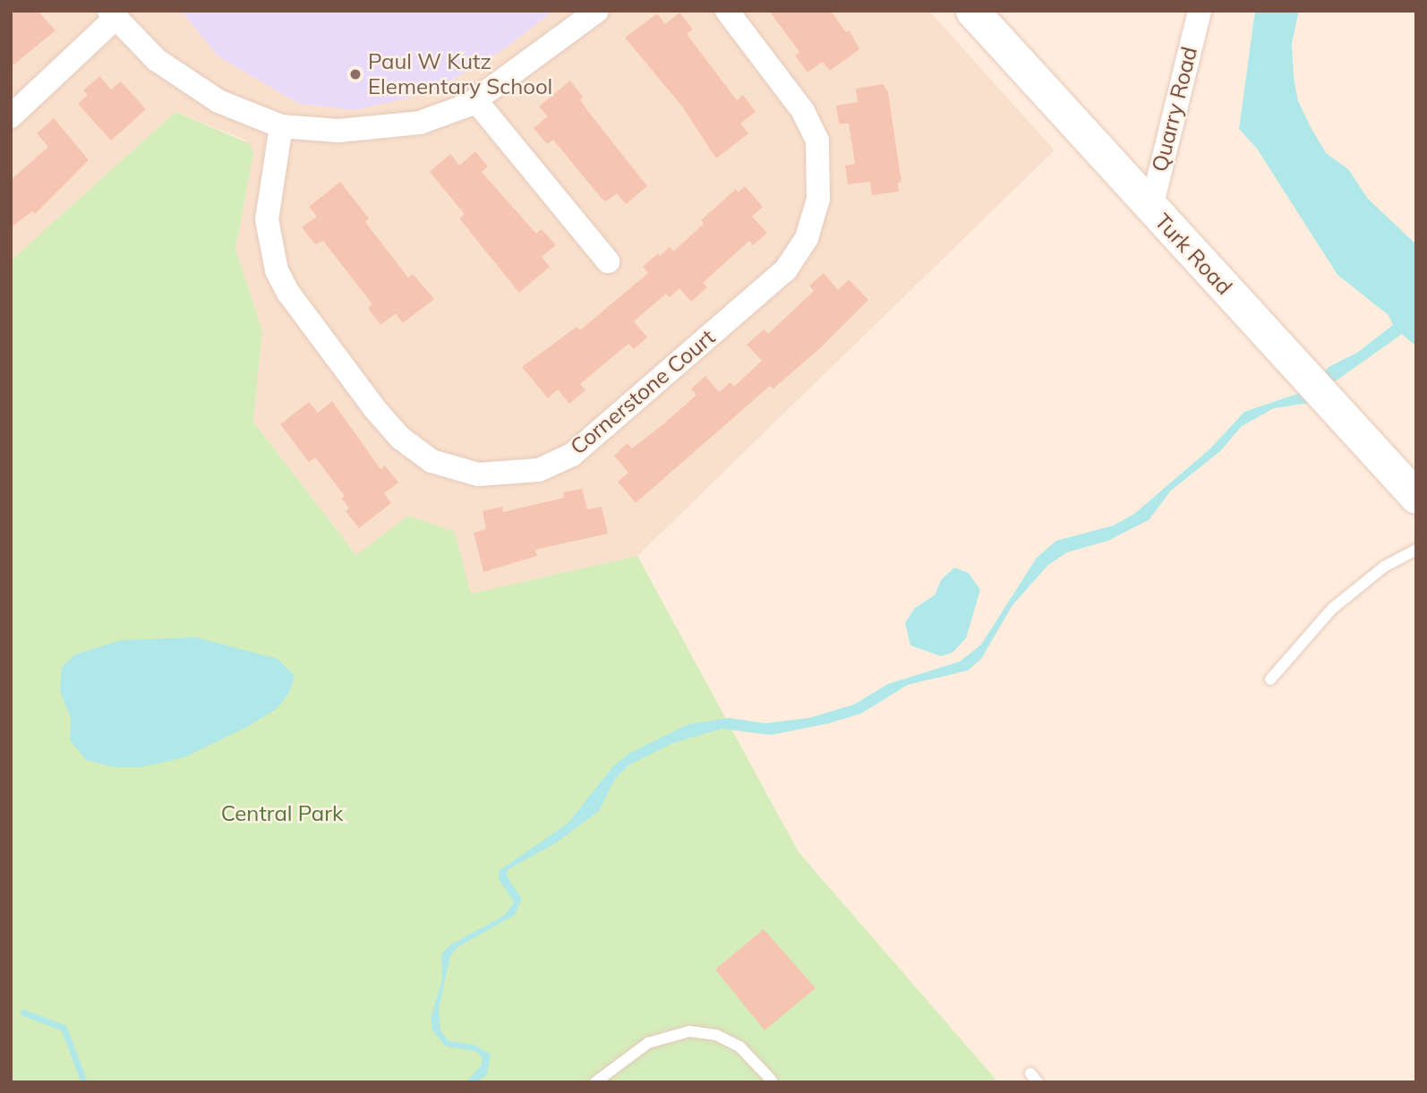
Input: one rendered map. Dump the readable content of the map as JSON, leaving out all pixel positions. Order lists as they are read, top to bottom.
{
  "streets": {
    "street": ["Quarry Road", "Turk Road", "Cornerstone Court"]
  },
  "crossings": [
    ["Quarry Road", "Turk Road"]
  ],
  "parks": ["Central Park"],
  "places": ["Paul W Kutz Elementary School"]
}
